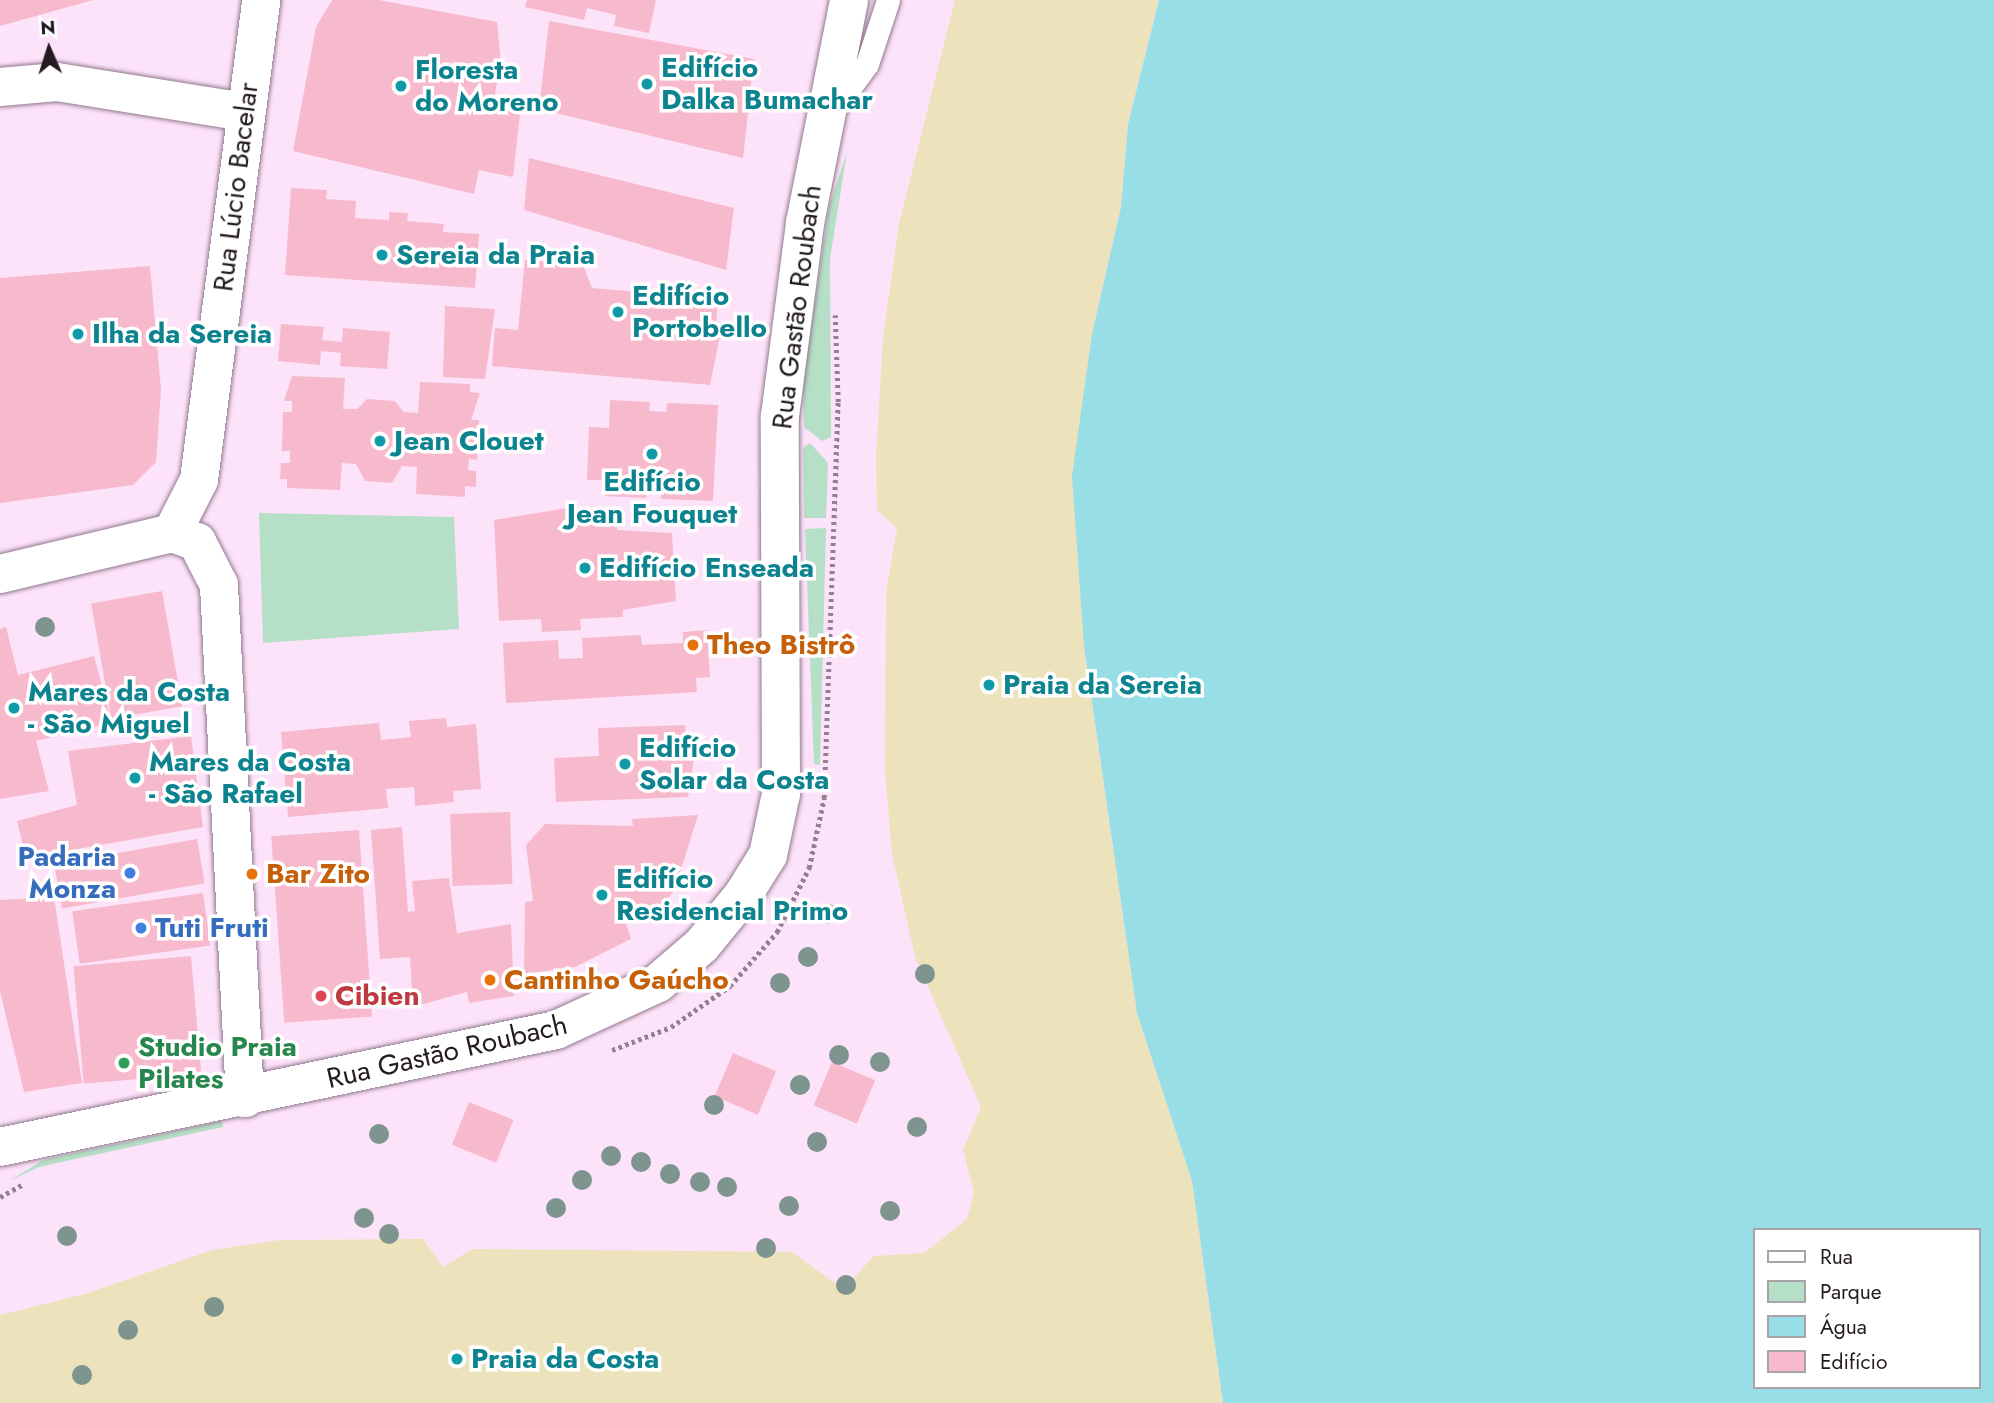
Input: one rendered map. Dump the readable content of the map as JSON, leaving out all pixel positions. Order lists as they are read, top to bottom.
{
  "streets": {
    "street": ["Rua Lúcio Bacelar", "Rua Gastão Roubach"]
  },
  "places": [
    "Edifício Dalka Bumachar",
    "Floresta do Moreno",
    "Sereia da Praia",
    "Edifício Portobello",
    "Ilha da Sereia",
    "Jean Clouet",
    "Edifício Jean Fouquet",
    "Edifício Enseada",
    "Theo Bistrô",
    "Praia da Sereia",
    "Mares da Costa - São Miguel",
    "Edifício Solar da Costa",
    "Mares da Costa - São Rafael",
    "Padaria Monza",
    "Bar Zito",
    "Edifício Residencial Primo",
    "Tuti Fruti",
    "Cantinho Gaúcho",
    "Cibien",
    "Studio Praia Pilates",
    "Praia da Costa"
  ],
  "legend": [
    "Rua",
    "Parque",
    "Água",
    "Edifício"
  ],
  "north": "top"
}
